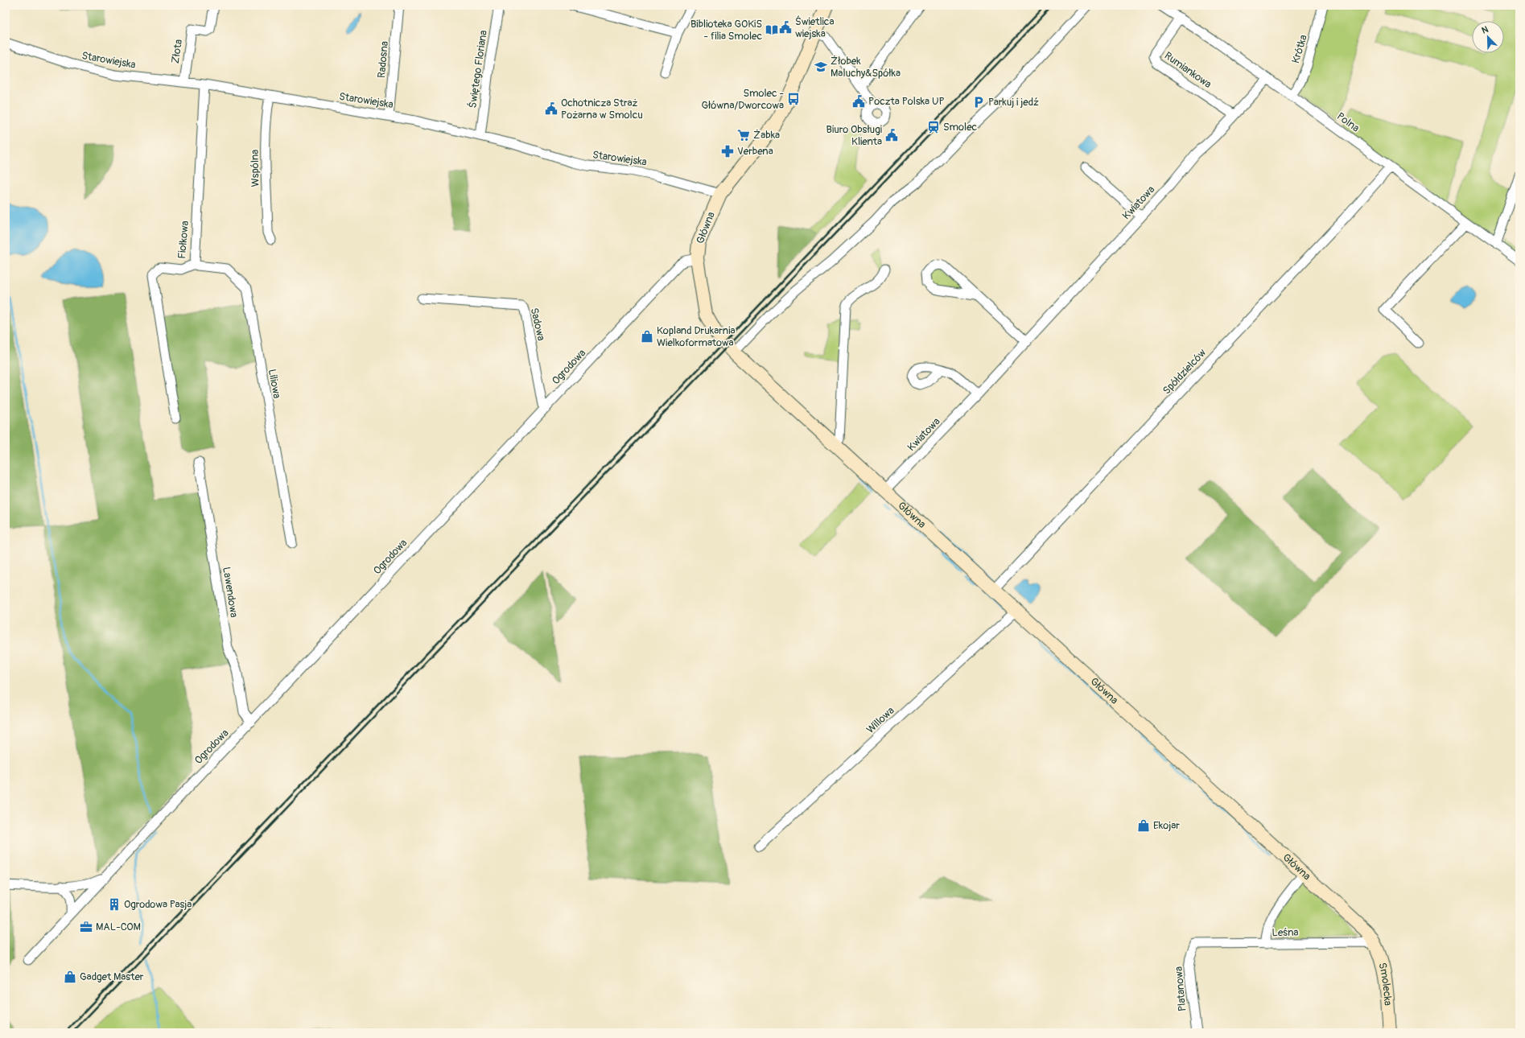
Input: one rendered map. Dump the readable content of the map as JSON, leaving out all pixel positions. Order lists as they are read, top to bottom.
{
  "streets": {
    "street": [
      "Krótka",
      "Złota",
      "Radosna",
      "Starowiejska",
      "Świętego Floriana",
      "Rumiankowa",
      "Polna",
      "Wspólna",
      "Kwiatowa",
      "Główna",
      "Fiołkowa",
      "Sadowa",
      "Ogrodowa",
      "Spółdzielców",
      "Liliowa",
      "Lawendowa",
      "Willowa",
      "Leśna",
      "Smolecka",
      "Platanowa"
    ]
  },
  "crossings": [
    ["Krótka", "Polna"],
    ["Złota", "Starowiejska"],
    ["Radosna", "Starowiejska"],
    ["Starowiejska", "Świętego Floriana"],
    ["Starowiejska", "Wspólna"],
    ["Starowiejska", "Główna"],
    ["Starowiejska", "Fiołkowa"],
    ["Rumiankowa", "Polna"],
    ["Rumiankowa", "Kwiatowa"],
    ["Polna", "Kwiatowa"],
    ["Polna", "Spółdzielców"],
    ["Kwiatowa", "Główna"],
    ["Główna", "Ogrodowa"],
    ["Główna", "Spółdzielców"],
    ["Główna", "Willowa"],
    ["Główna", "Leśna"],
    ["Główna", "Smolecka"],
    ["Fiołkowa", "Liliowa"],
    ["Sadowa", "Ogrodowa"],
    ["Ogrodowa", "Lawendowa"],
    ["Leśna", "Smolecka"],
    ["Leśna", "Platanowa"]
  ],
  "places": {
    "public building": [
      "Świetlica wiejska",
      "Poczta Polska UP",
      "Ochotnicza Straż Pożarna w Smolcu",
      "Biuro Obsługi Klienta"
    ],
    "library": ["Biblioteka GOKiS - filia Smolec"],
    "school or university": ["Żłobek Maluchy&Spółka"],
    "bus stop": ["Smolec - Główna/Dworcowa"],
    "parking": ["Parkuj i jedź"],
    "station": ["Smolec"],
    "supermarket": ["Żabka"],
    "pharmacy": ["Verbena"],
    "shop": ["Kopland Drukarnia Wielkoformatowa", "Ekojar", "Gadget Master"],
    "building": ["Ogrodowa Pasja"],
    "office": ["MAL-COM"]
  },
  "north": "top left"
}
